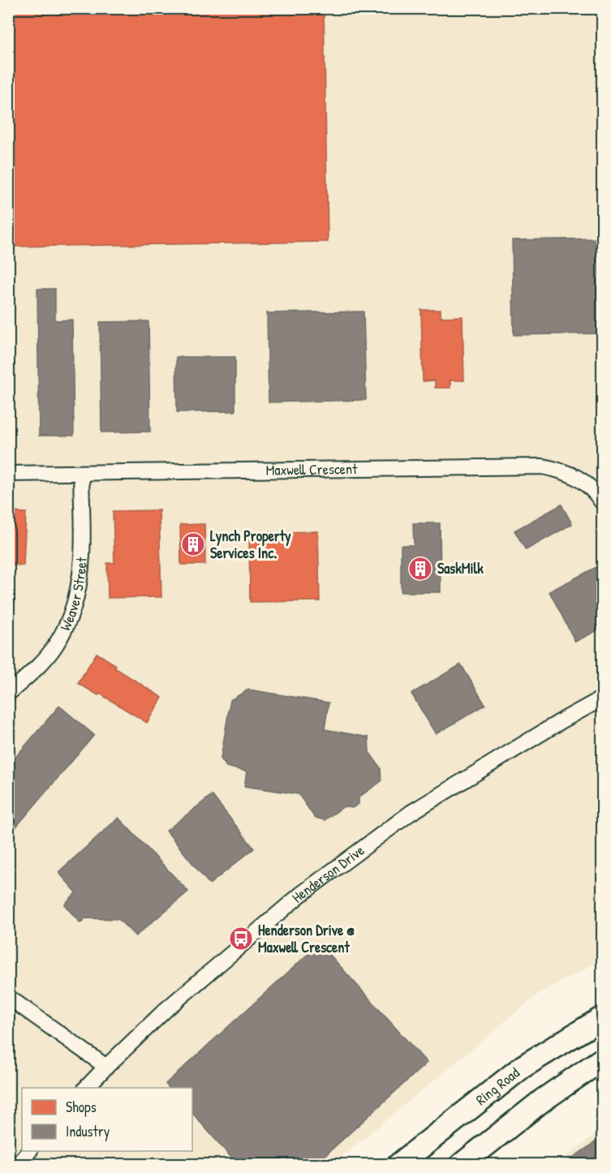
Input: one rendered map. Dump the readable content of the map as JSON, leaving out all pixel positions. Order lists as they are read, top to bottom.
{
  "streets": {
    "highway": ["Ring Road"],
    "street": ["Maxwell Crescent", "Weaver Street", "Henderson Drive"]
  },
  "crossings": [
    ["Maxwell Crescent", "Weaver Street"]
  ],
  "places": {
    "building": ["Lynch Property Services Inc.", "SaskMilk"],
    "bus stop": ["Henderson Drive @ Maxwell Crescent"]
  },
  "legend": ["Shops", "Industry"]
}
